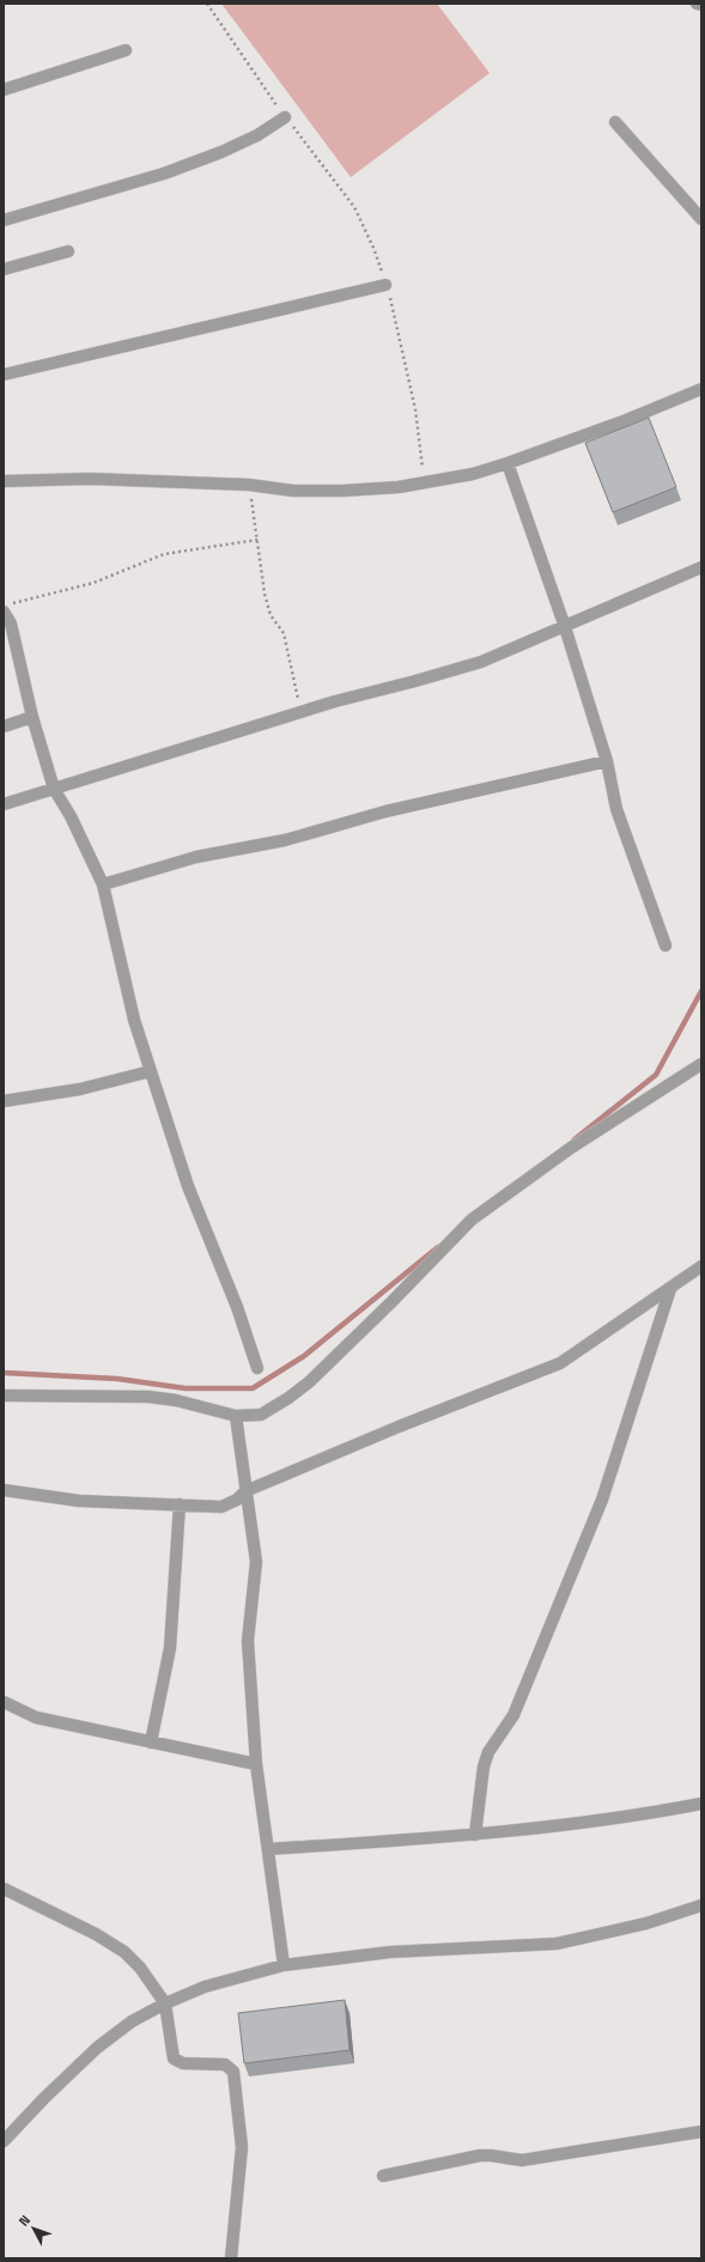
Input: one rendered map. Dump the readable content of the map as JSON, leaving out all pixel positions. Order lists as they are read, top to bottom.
{
  "north": "top left"
}
